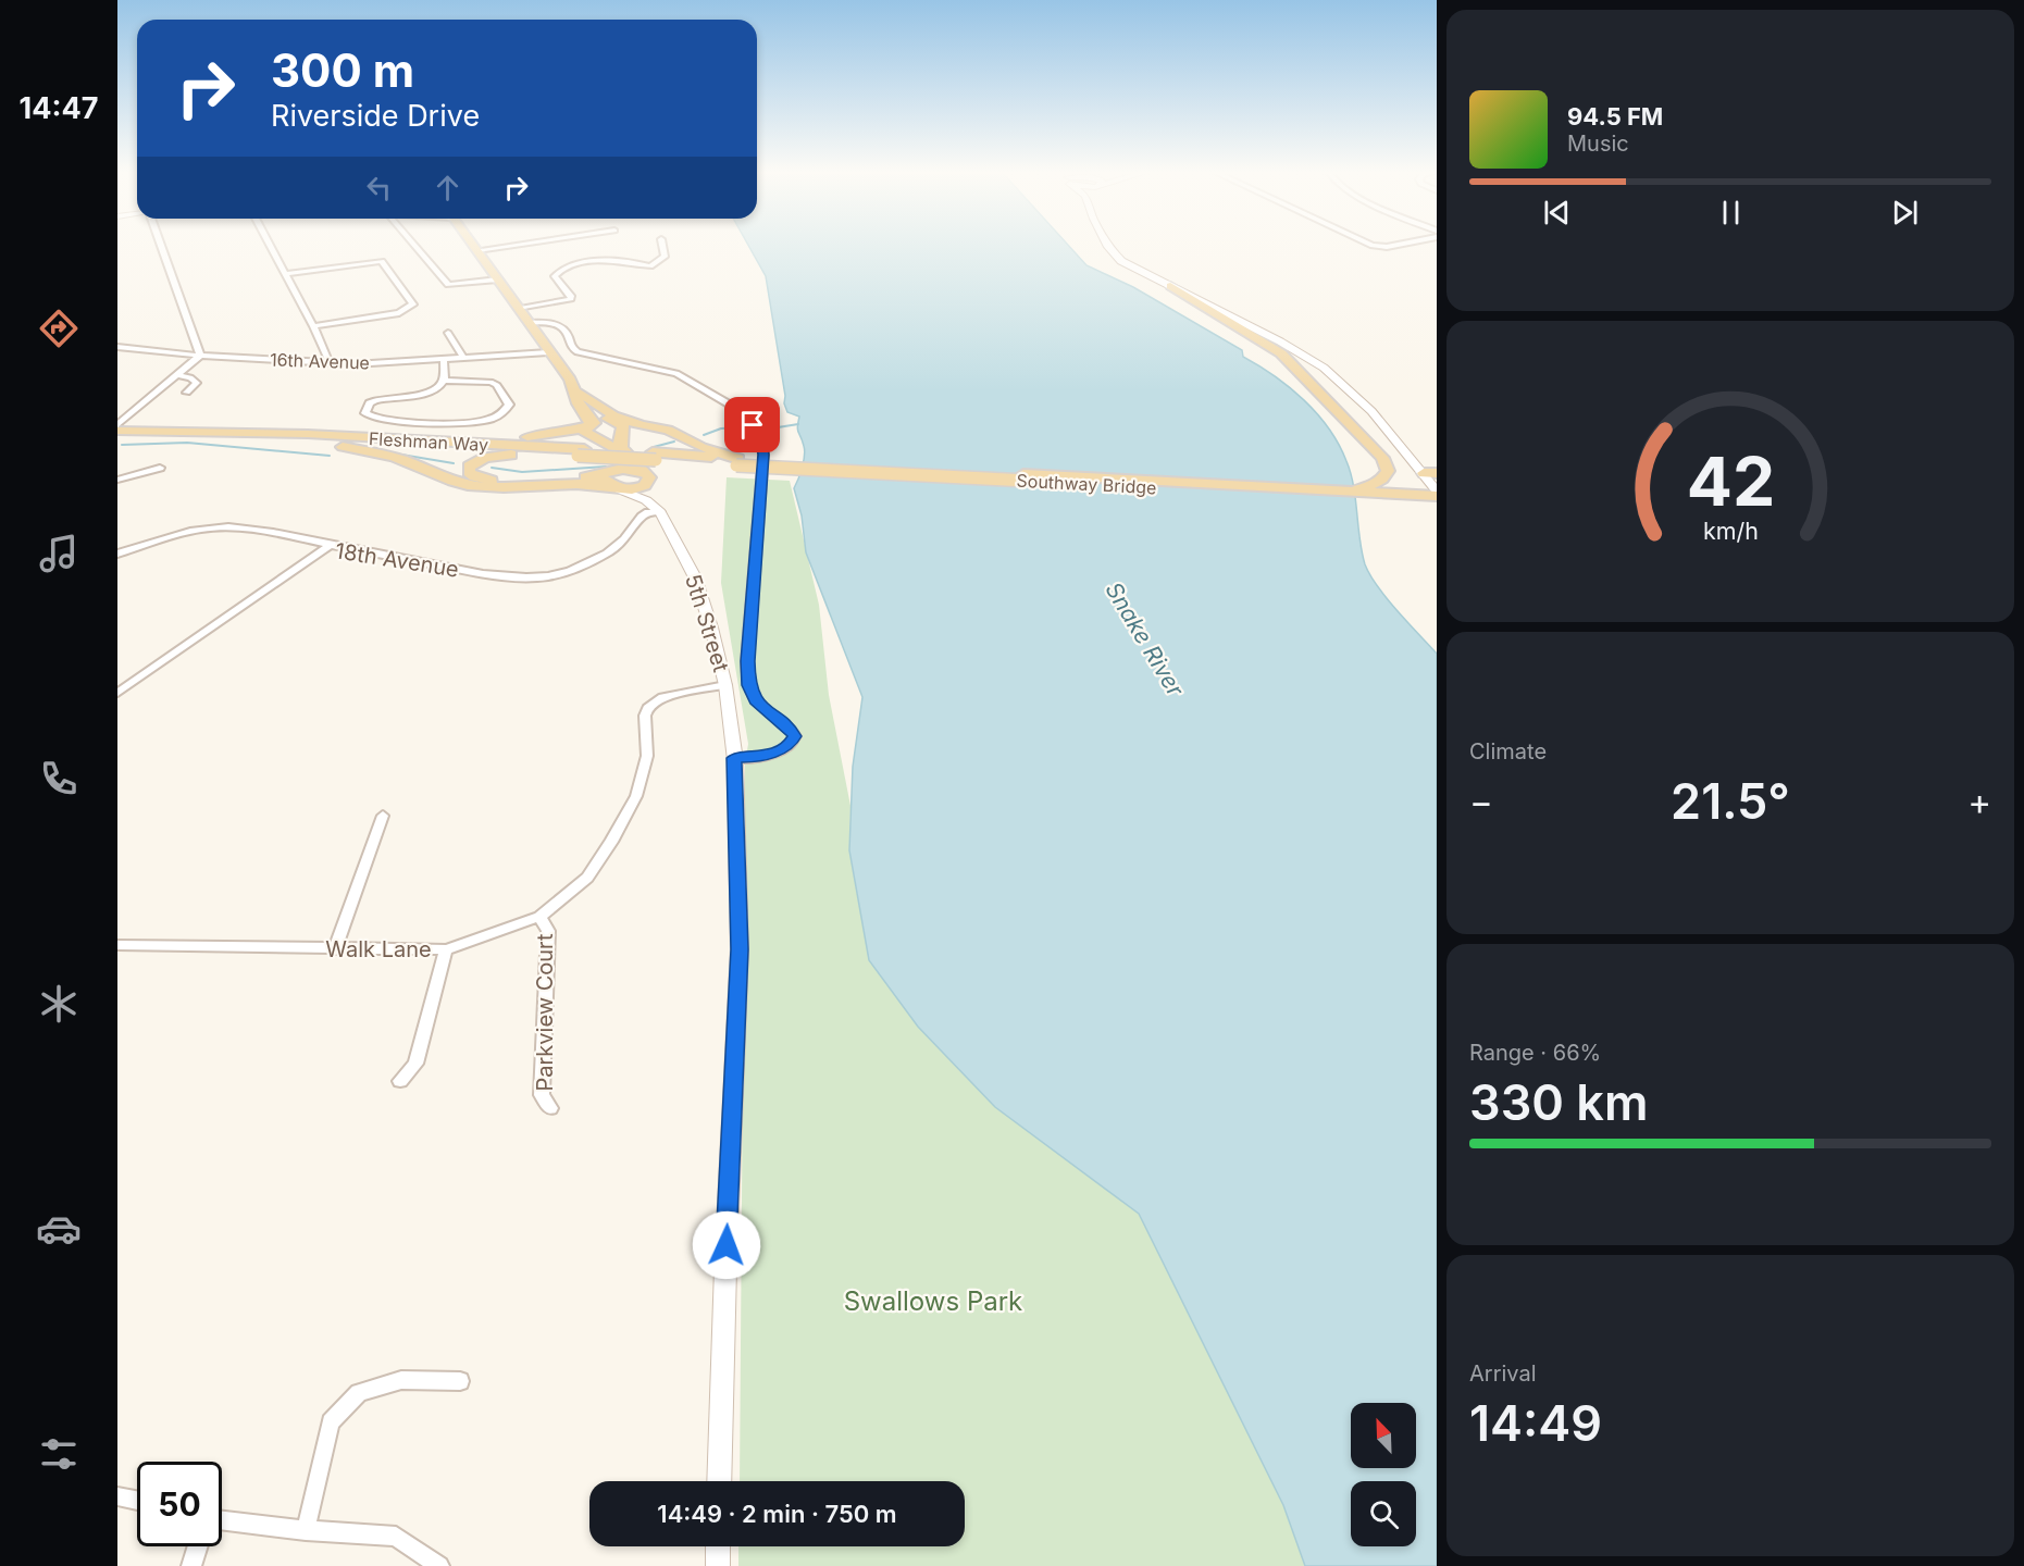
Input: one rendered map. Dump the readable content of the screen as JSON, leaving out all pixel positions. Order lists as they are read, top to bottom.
{
  "streets": {
    "main road": ["Fleshman Way", "Southway Bridge", "5th Street"],
    "street": [
      "16th Avenue",
      "18th Avenue",
      "Walk Lane",
      "Parkview Court"
    ]
  },
  "crossings": [
    ["Fleshman Way", "Southway Bridge"],
    ["18th Avenue", "5th Street"],
    ["5th Street", "Walk Lane"],
    ["Walk Lane", "Parkview Court"]
  ],
  "water": ["Snake River"],
  "parks": ["Swallows Park"],
  "north": "top left",
  "page": {
    "tabs": "14:47",
    "turn": ["300 m", "Riverside Drive"],
    "song": ["94.5 FM", "Music"],
    "tile": [
      "Climate",
      ["Range · 66%", "330 km"],
      ["Arrival", "14:49"]
    ],
    "heat": ["−", "21.5°", "+"],
    "limit": "50",
    "trip": "14:49 · 2 min · 750 m",
    "gauge": ["42", "km/h"]
  }
}
